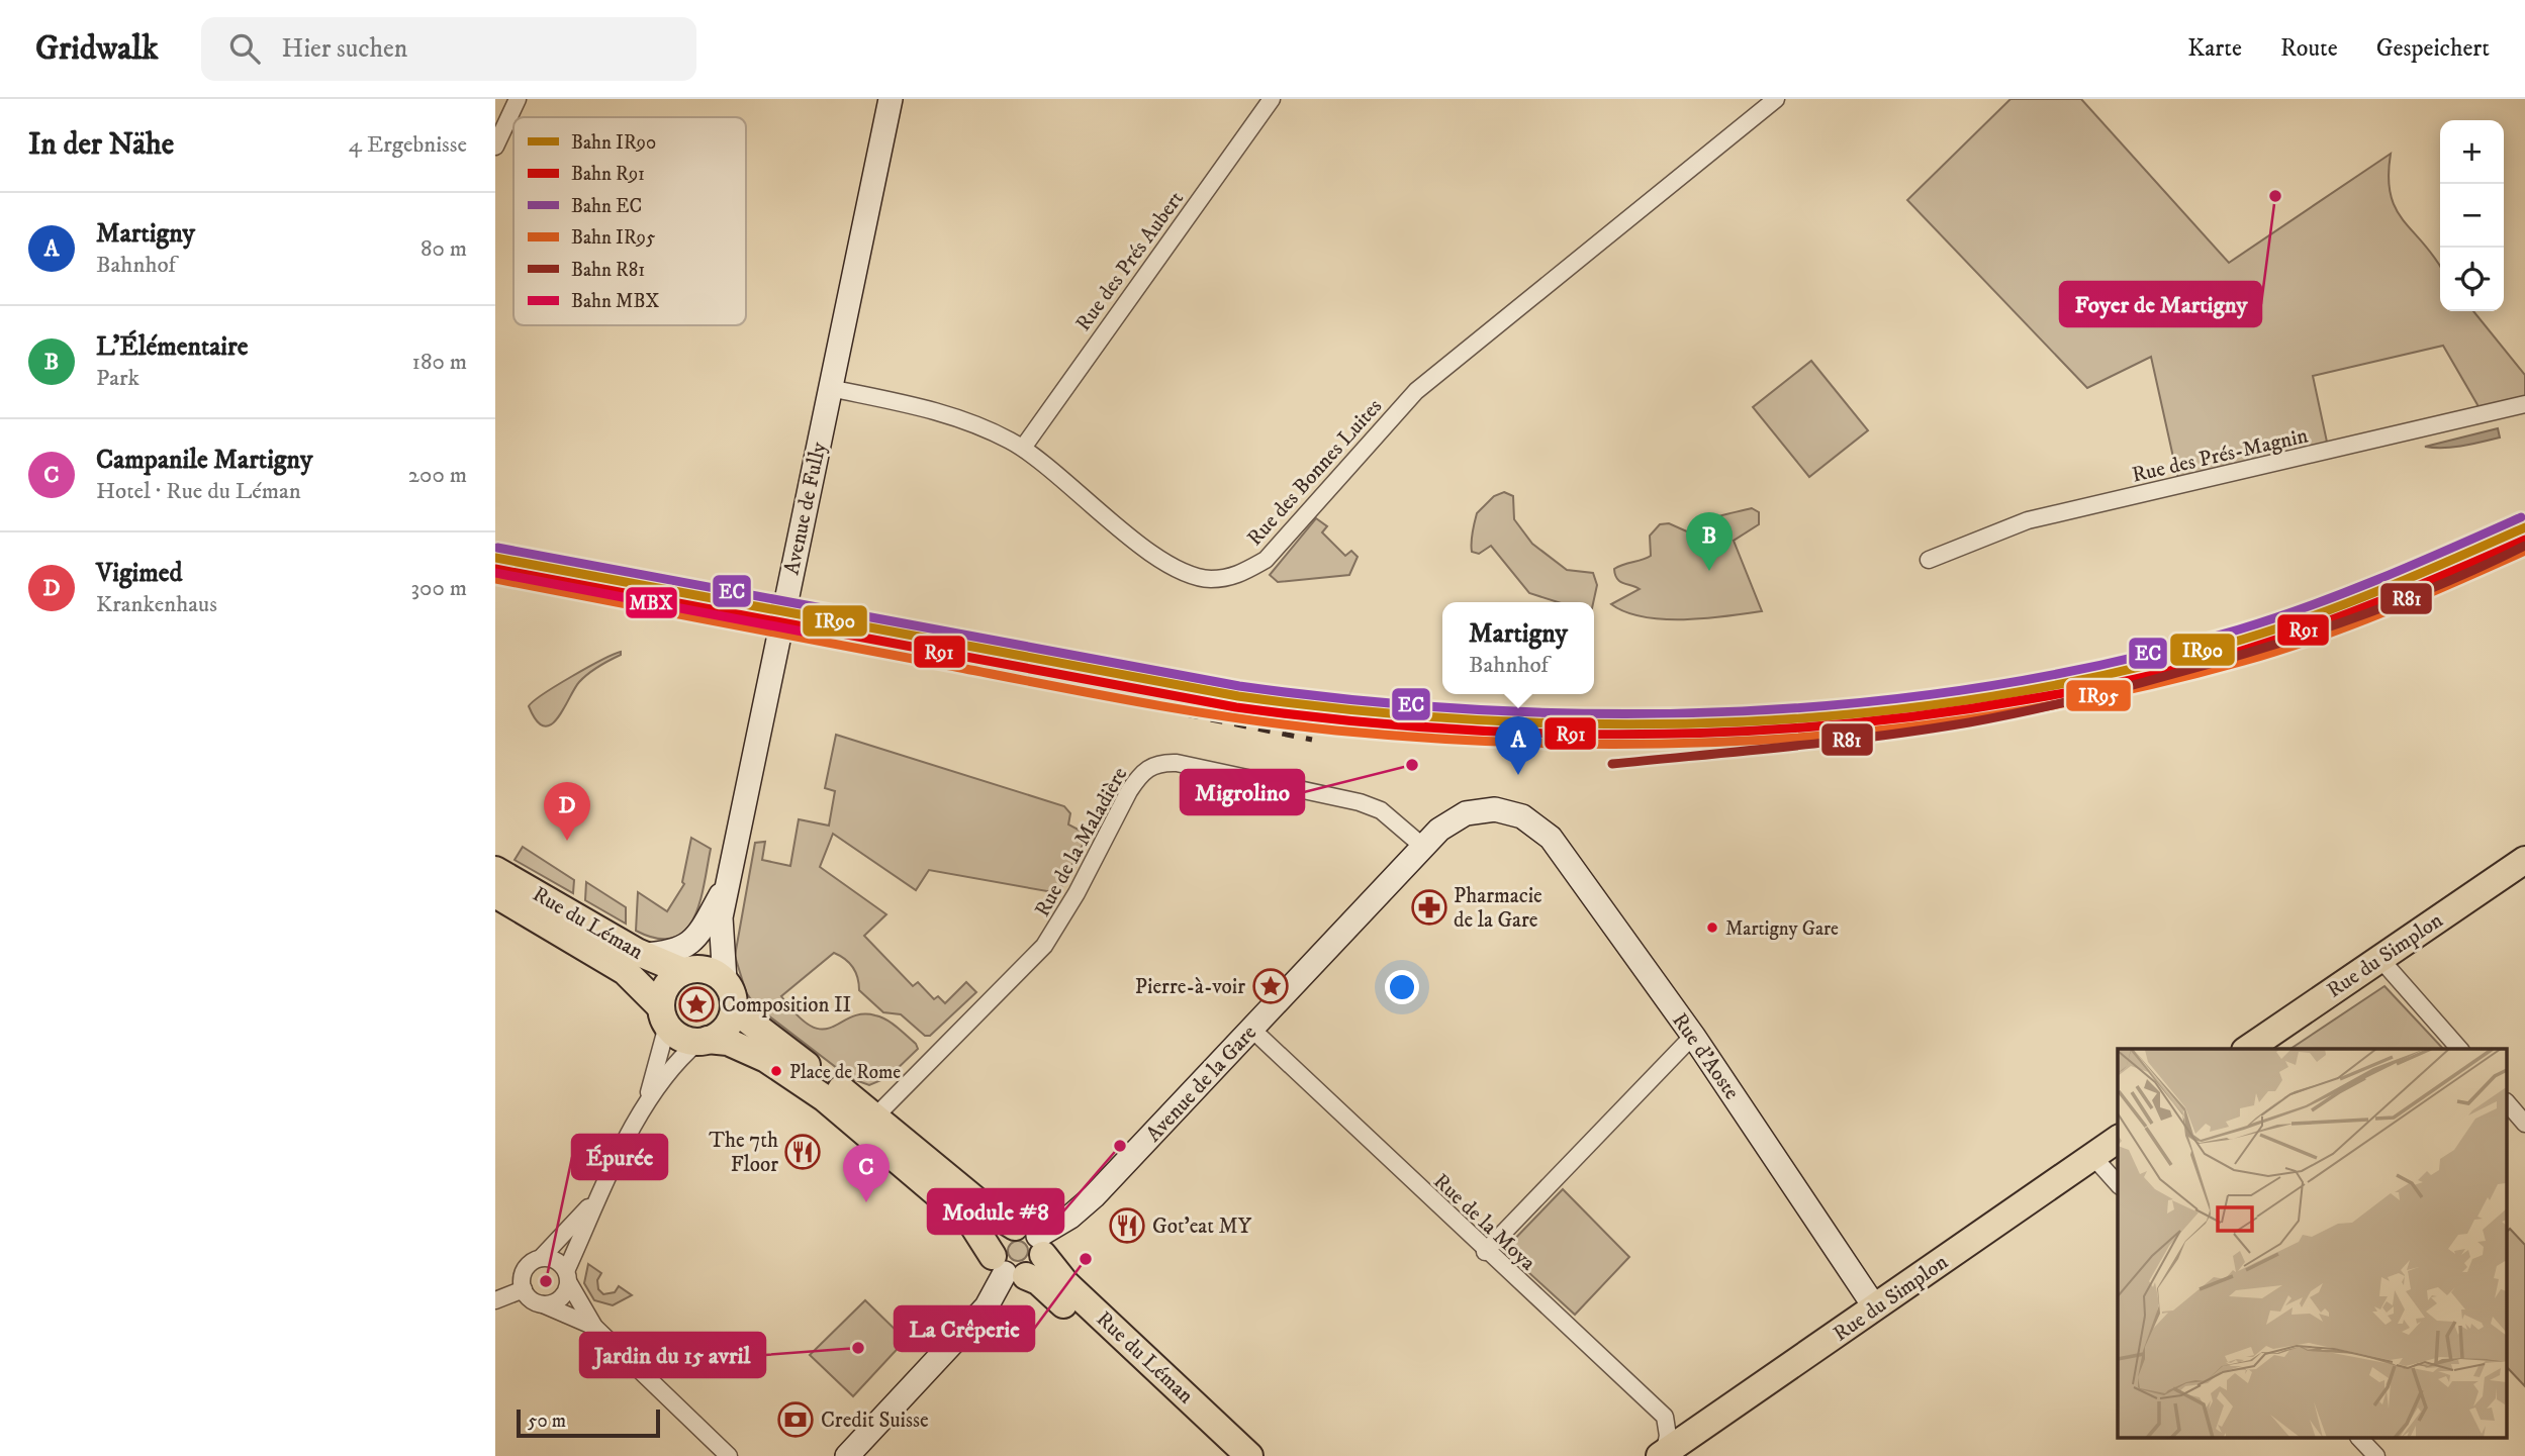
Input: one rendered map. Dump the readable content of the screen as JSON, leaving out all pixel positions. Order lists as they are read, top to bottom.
{
  "streets": {
    "main road": ["Rue du Léman", "Rue du Simplon"],
    "street": [
      "Rue des Prés Aubert",
      "Rue des Prés-Magnin",
      "Rue des Bonnes Luites",
      "Avenue de Fully",
      "Rue de la Maladière",
      "Rue d'Aoste",
      "Avenue de la Gare",
      "Rue de la Moya"
    ]
  },
  "crossings": [
    ["Rue des Prés Aubert", "Rue des Bonnes Luites"],
    ["Rue des Bonnes Luites", "Avenue de Fully"],
    ["Avenue de Fully", "Rue du Léman"],
    ["Rue de la Maladière", "Rue du Léman"],
    ["Rue de la Maladière", "Avenue de la Gare"],
    ["Rue du Léman", "Avenue de la Gare"],
    ["Rue du Simplon", "Rue d'Aoste"],
    ["Rue du Simplon", "Rue de la Moya"],
    ["Rue d'Aoste", "Avenue de la Gare"],
    ["Avenue de la Gare", "Rue de la Moya"]
  ],
  "places": {
    "other": [
      "Foyer de Martigny",
      "Migrolino",
      "Martigny Gare",
      "Place de Rome",
      "Module #8",
      "La Crêperie",
      "Épurée",
      "Jardin du 15 avril"
    ],
    "pharmacy": ["Pharmacie de la Gare"],
    "place": ["Pierre-à-voir", "Composition II"],
    "restaurant": ["The 7th Floor", "Got'eat MY"],
    "bank": ["Credit Suisse"]
  },
  "lines": [
    "rail line EC",
    "rail line IR90",
    "rail line R91",
    "rail line R81",
    "rail line IR95",
    "rail line MBX"
  ],
  "legend": [
    "Bahn IR90",
    "Bahn R91",
    "Bahn EC",
    "Bahn IR95",
    "Bahn R81",
    "Bahn MBX"
  ],
  "scale_bar": "50 m",
  "page": {
    "header": "Gridwalk",
    "search": "Hier suchen",
    "nav": ["Karte", "Route", "Gespeichert"],
    "heading": ["In der Nähe", "4 Ergebnisse"],
    "map_buttons": ["+", "−"],
    "list": [
      {
        "mark": "A",
        "name": "Martigny",
        "note": "Bahnhof",
        "value": "80 m"
      },
      {
        "mark": "B",
        "name": "L'Élémentaire",
        "note": "Park",
        "value": "180 m"
      },
      {
        "mark": "C",
        "name": "Campanile Martigny",
        "note": "Hotel · Rue du Léman",
        "value": "200 m"
      },
      {
        "mark": "D",
        "name": "Vigimed",
        "note": "Krankenhaus",
        "value": "300 m"
      }
    ],
    "pins": [
      "B",
      "A",
      "D",
      "C"
    ],
    "popup": ["Martigny", "Bahnhof"],
    "scale": "50 m"
  }
}
